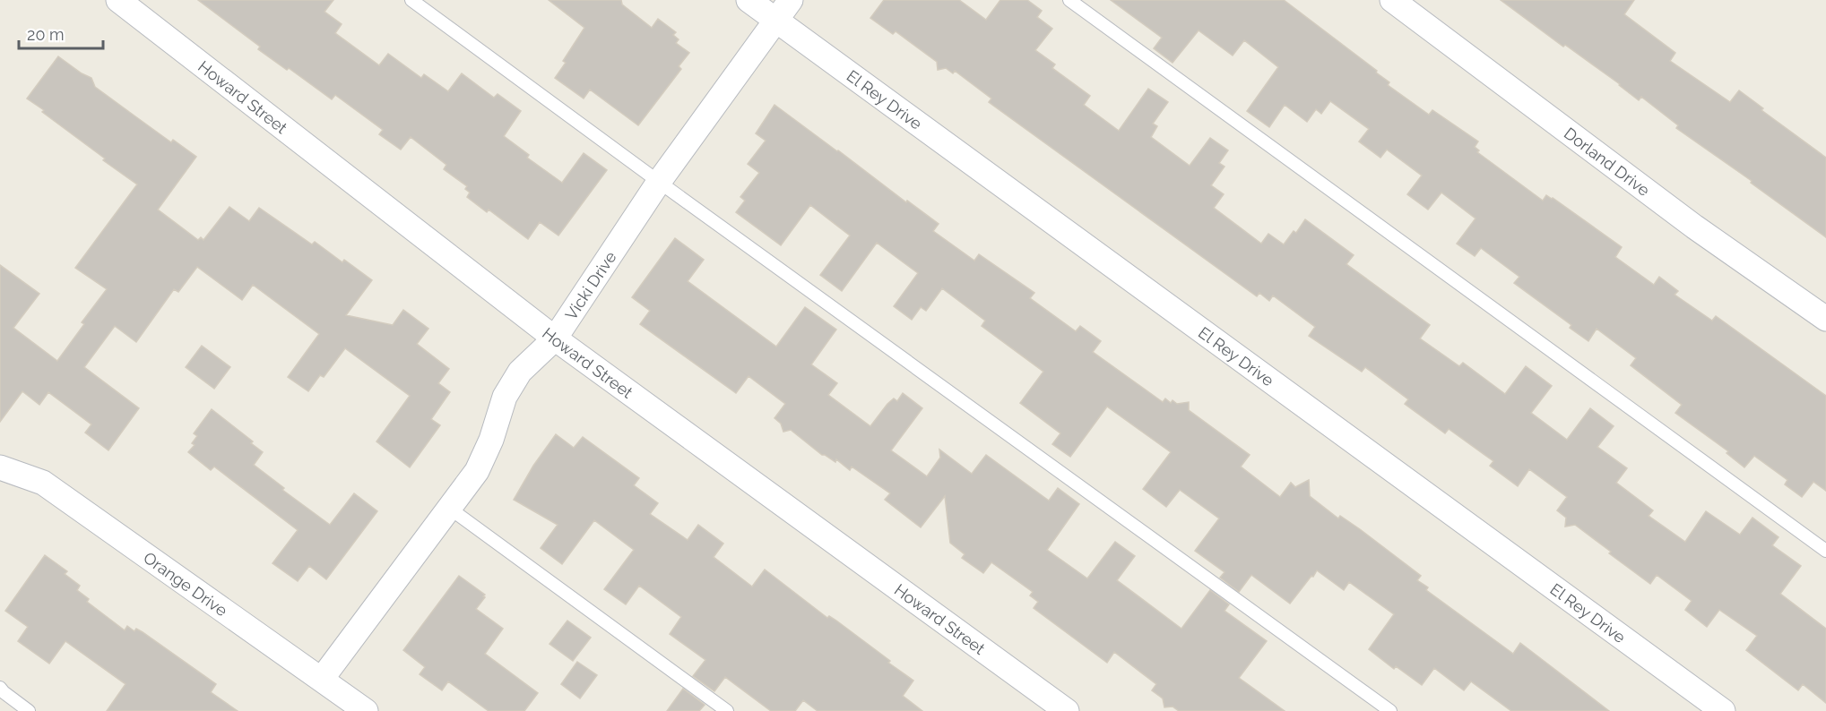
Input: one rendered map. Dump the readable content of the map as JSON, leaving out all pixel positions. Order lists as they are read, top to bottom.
{
  "streets": {
    "street": [
      "Howard Street",
      "El Rey Drive",
      "Dorland Drive",
      "Vicki Drive",
      "Orange Drive"
    ]
  },
  "crossings": [
    ["Howard Street", "Vicki Drive"],
    ["El Rey Drive", "Vicki Drive"],
    ["Vicki Drive", "Orange Drive"]
  ],
  "scale_bar": "20 m"
}
